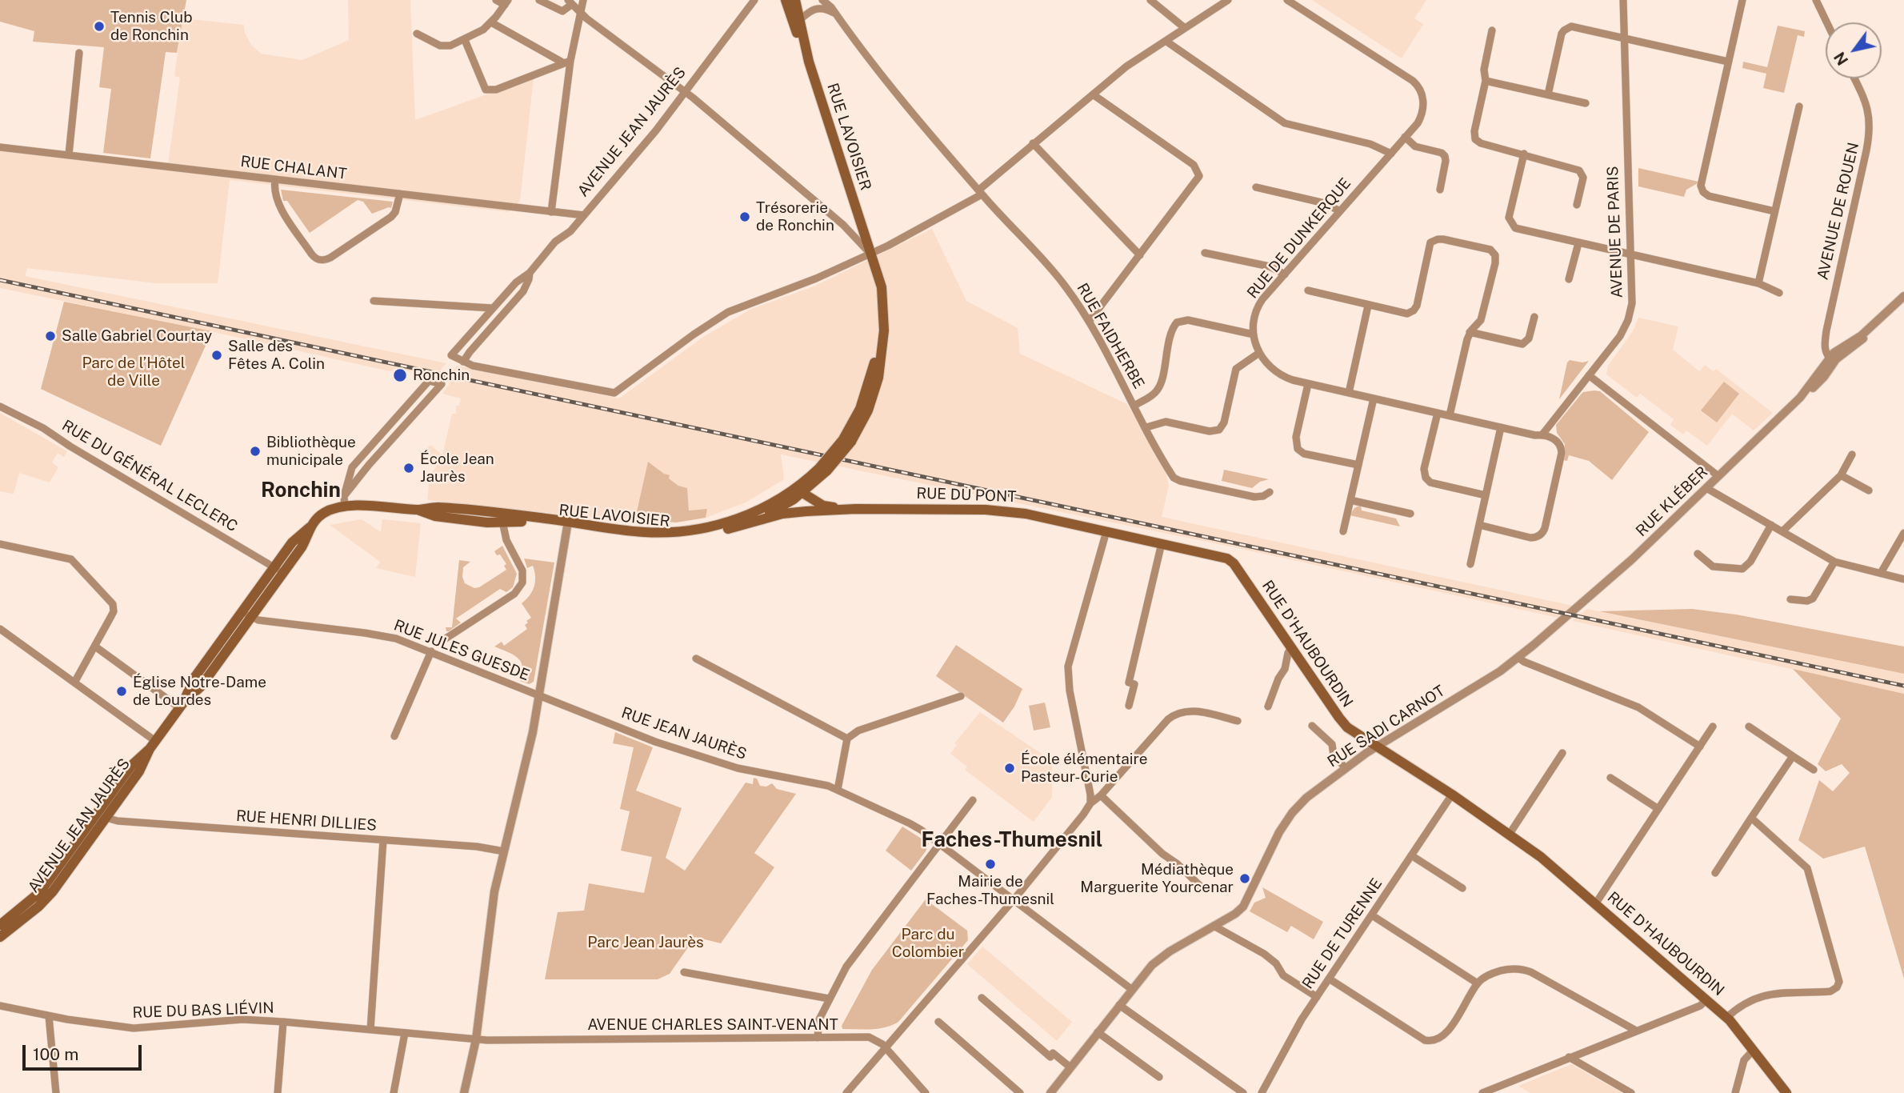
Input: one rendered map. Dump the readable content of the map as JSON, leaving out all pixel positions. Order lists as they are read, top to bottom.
{
  "streets": {
    "main road": [
      "AVENUE JEAN JAURÈS",
      "RUE LAVOISIER",
      "RUE DU PONT",
      "RUE D'HAUBOURDIN"
    ],
    "street": [
      "RUE CHALANT",
      "AVENUE DE ROUEN",
      "AVENUE DE PARIS",
      "RUE DE DUNKERQUE",
      "RUE FAIDHERBE",
      "RUE DU GÉNÉRAL LECLERC",
      "RUE KLÉBER",
      "RUE JULES GUESDE",
      "RUE SADI CARNOT",
      "RUE JEAN JAURÈS",
      "RUE HENRI DILLIES",
      "RUE DE TURENNE",
      "RUE DU BAS LIÉVIN",
      "AVENUE CHARLES SAINT-VENANT"
    ]
  },
  "crossings": [
    ["AVENUE JEAN JAURÈS", "RUE LAVOISIER"],
    ["AVENUE JEAN JAURÈS", "RUE CHALANT"],
    ["AVENUE JEAN JAURÈS", "RUE DU GÉNÉRAL LECLERC"],
    ["AVENUE JEAN JAURÈS", "RUE JULES GUESDE"],
    ["AVENUE JEAN JAURÈS", "RUE HENRI DILLIES"],
    ["RUE LAVOISIER", "RUE DU PONT"],
    ["AVENUE DE ROUEN", "RUE KLÉBER"],
    ["AVENUE DE PARIS", "RUE DE DUNKERQUE"],
    ["RUE DU PONT", "RUE D'HAUBOURDIN"],
    ["RUE KLÉBER", "RUE SADI CARNOT"],
    ["RUE D'HAUBOURDIN", "RUE SADI CARNOT"],
    ["RUE D'HAUBOURDIN", "RUE DE TURENNE"],
    ["RUE JULES GUESDE", "RUE JEAN JAURÈS"],
    ["RUE SADI CARNOT", "RUE JEAN JAURÈS"],
    ["RUE DU BAS LIÉVIN", "AVENUE CHARLES SAINT-VENANT"]
  ],
  "districts": ["Ronchin", "Faches-Thumesnil"],
  "parks": ["Parc de l’Hôtel de Ville", "Parc du Colombier", "Parc Jean Jaurès"],
  "places": [
    "Tennis Club de Ronchin",
    "Trésorerie de Ronchin",
    "Salle Gabriel Courtay",
    "Salle des Fêtes A. Colin",
    "Ronchin",
    "Bibliothèque municipale",
    "École Jean Jaurès",
    "Église Notre-Dame de Lourdes",
    "École élémentaire Pasteur-Curie",
    "Mairie de Faches-Thumesnil",
    "Médiathèque Marguerite Yourcenar"
  ],
  "scale_bar": "100 m",
  "north": "bottom left"
}
